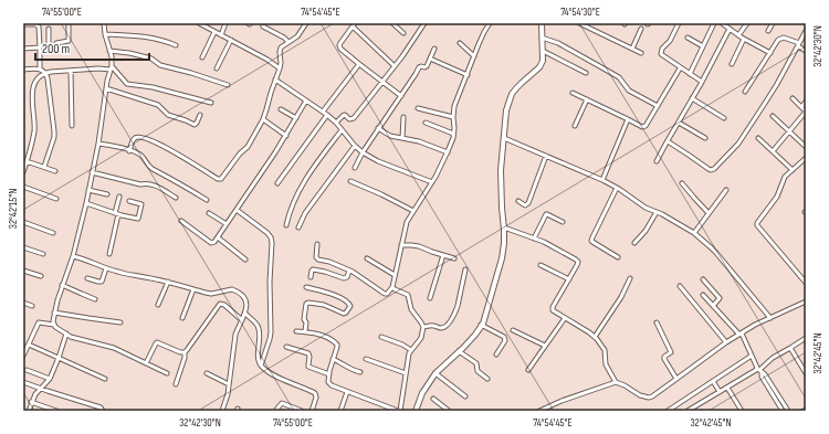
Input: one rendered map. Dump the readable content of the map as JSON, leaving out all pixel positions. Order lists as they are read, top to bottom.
{
  "scale_bar": "200 m",
  "coordinates": [
    "74°55'00\"E",
    "74°54'45\"E",
    "74°54'30\"E",
    "32°42'30\"N",
    "32°42'15\"N",
    "32°42'45\"N"
  ]
}
